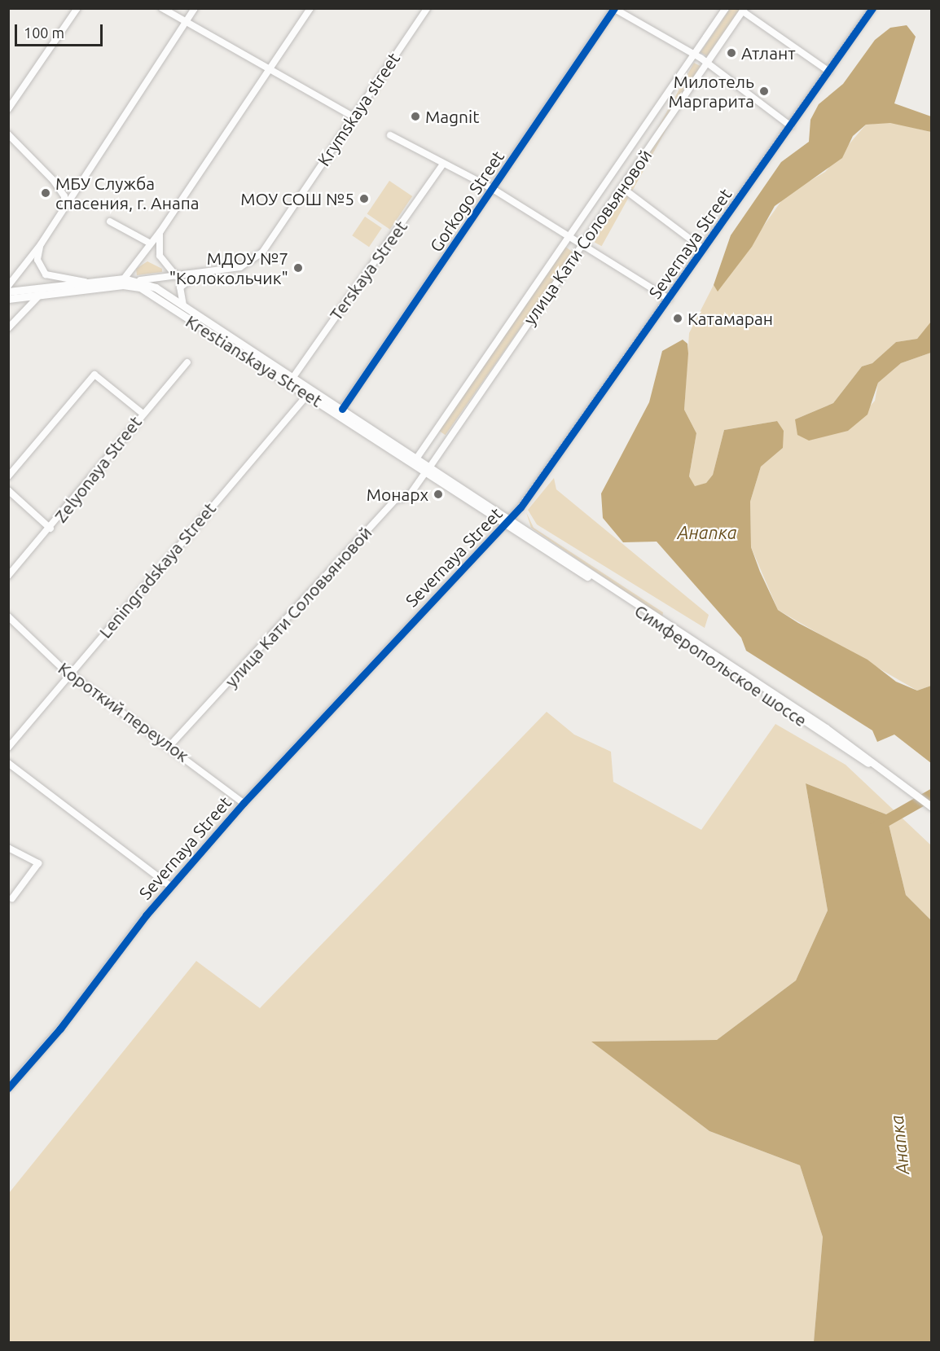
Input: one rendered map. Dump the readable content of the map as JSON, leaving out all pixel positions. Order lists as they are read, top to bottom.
{
  "streets": {
    "main road": ["Krestianskaya Street", "Симферопольское шоссе"],
    "street": [
      "Krymskaya street",
      "Gorkogo Street",
      "улица Кати Соловьяновой",
      "Severnaya Street",
      "Terskaya Street",
      "Zelyonaya Street",
      "Leningradskaya Street",
      "Короткий переулок"
    ]
  },
  "crossings": [
    ["Krymskaya street", "Krestianskaya Street"],
    ["Gorkogo Street", "Krestianskaya Street"],
    ["улица Кати Соловьяновой", "Krestianskaya Street"],
    ["улица Кати Соловьяновой", "Короткий переулок"],
    ["Severnaya Street", "Krestianskaya Street"],
    ["Severnaya Street", "Симферопольское шоссе"],
    ["Severnaya Street", "Короткий переулок"],
    ["Terskaya Street", "Krestianskaya Street"],
    ["Krestianskaya Street", "Leningradskaya Street"],
    ["Krestianskaya Street", "Симферопольское шоссе"],
    ["Leningradskaya Street", "Короткий переулок"]
  ],
  "water": ["Анапка"],
  "places": [
    "Атлант",
    "Милотель Маргарита",
    "Magnit",
    "МБУ Служба спасения, г. Анапа",
    "МОУ СОШ №5",
    "МДОУ №7 \"Колокольчик\"",
    "Катамаран",
    "Монарх"
  ],
  "scale_bar": "100 m"
}
